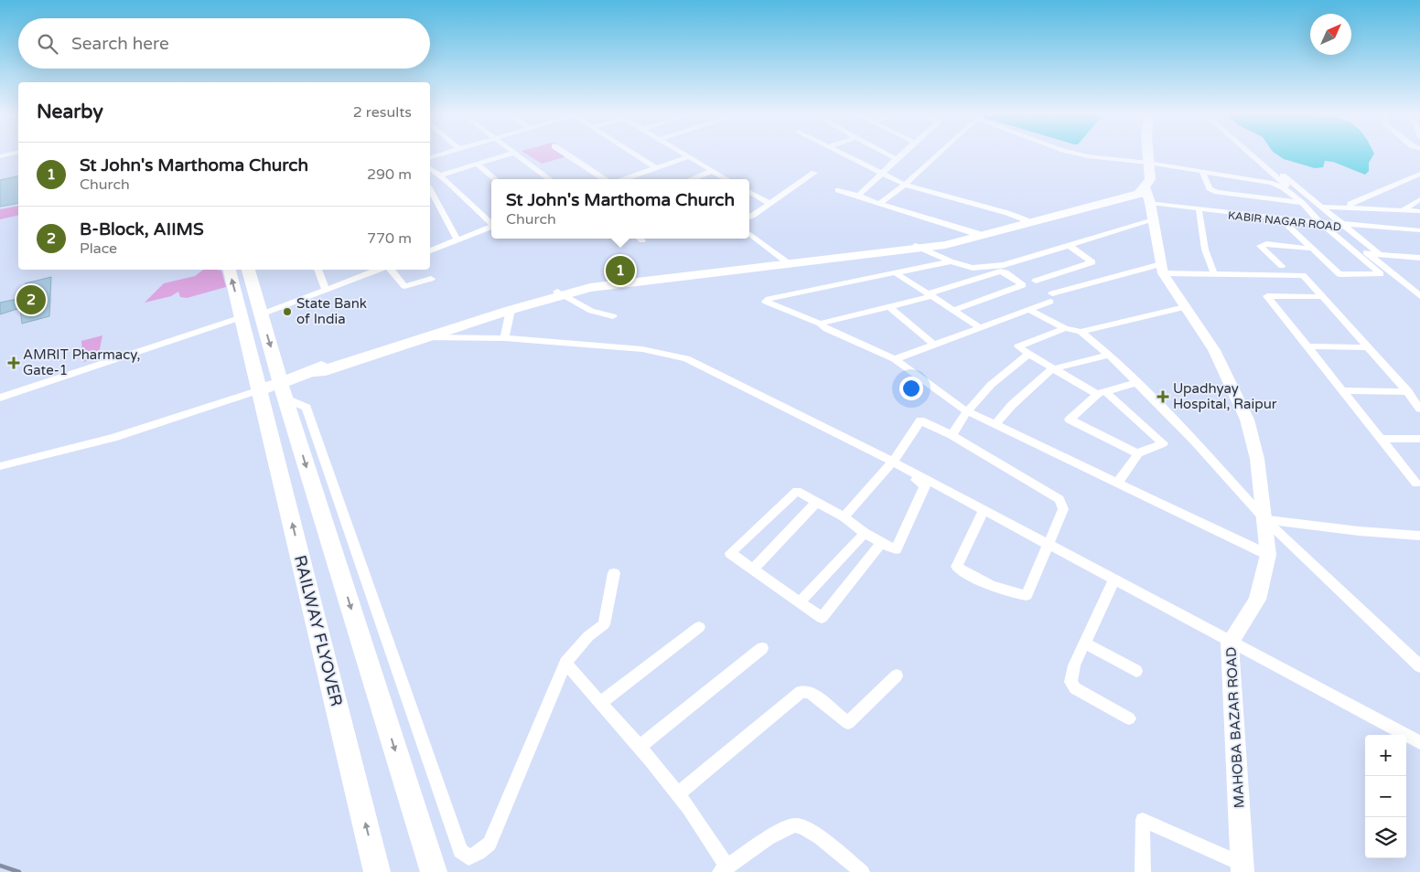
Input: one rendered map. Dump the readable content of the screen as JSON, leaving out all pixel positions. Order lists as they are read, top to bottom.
{
  "streets": {
    "main road": ["RAILWAY FLYOVER", "MAHOBA BAZAR ROAD"],
    "street": ["KABIR NAGAR ROAD"]
  },
  "crossings": [
    ["KABIR NAGAR ROAD", "MAHOBA BAZAR ROAD"]
  ],
  "places": {
    "other": ["State Bank of India"],
    "health": ["AMRIT Pharmacy, Gate-1", "Upadhyay Hospital, Raipur"]
  },
  "north": "top right",
  "page": {
    "search": "Search here",
    "heading": ["Nearby", "2 results"],
    "list": [
      {
        "mark": "1",
        "name": "St John's Marthoma Church",
        "note": "Church",
        "value": "290 m"
      },
      {
        "mark": "2",
        "name": "B-Block, AIIMS",
        "note": "Place",
        "value": "770 m"
      }
    ],
    "popup": ["St John's Marthoma Church", "Church"],
    "pins": ["1", "2"],
    "map_buttons": ["+", "−"]
  }
}
